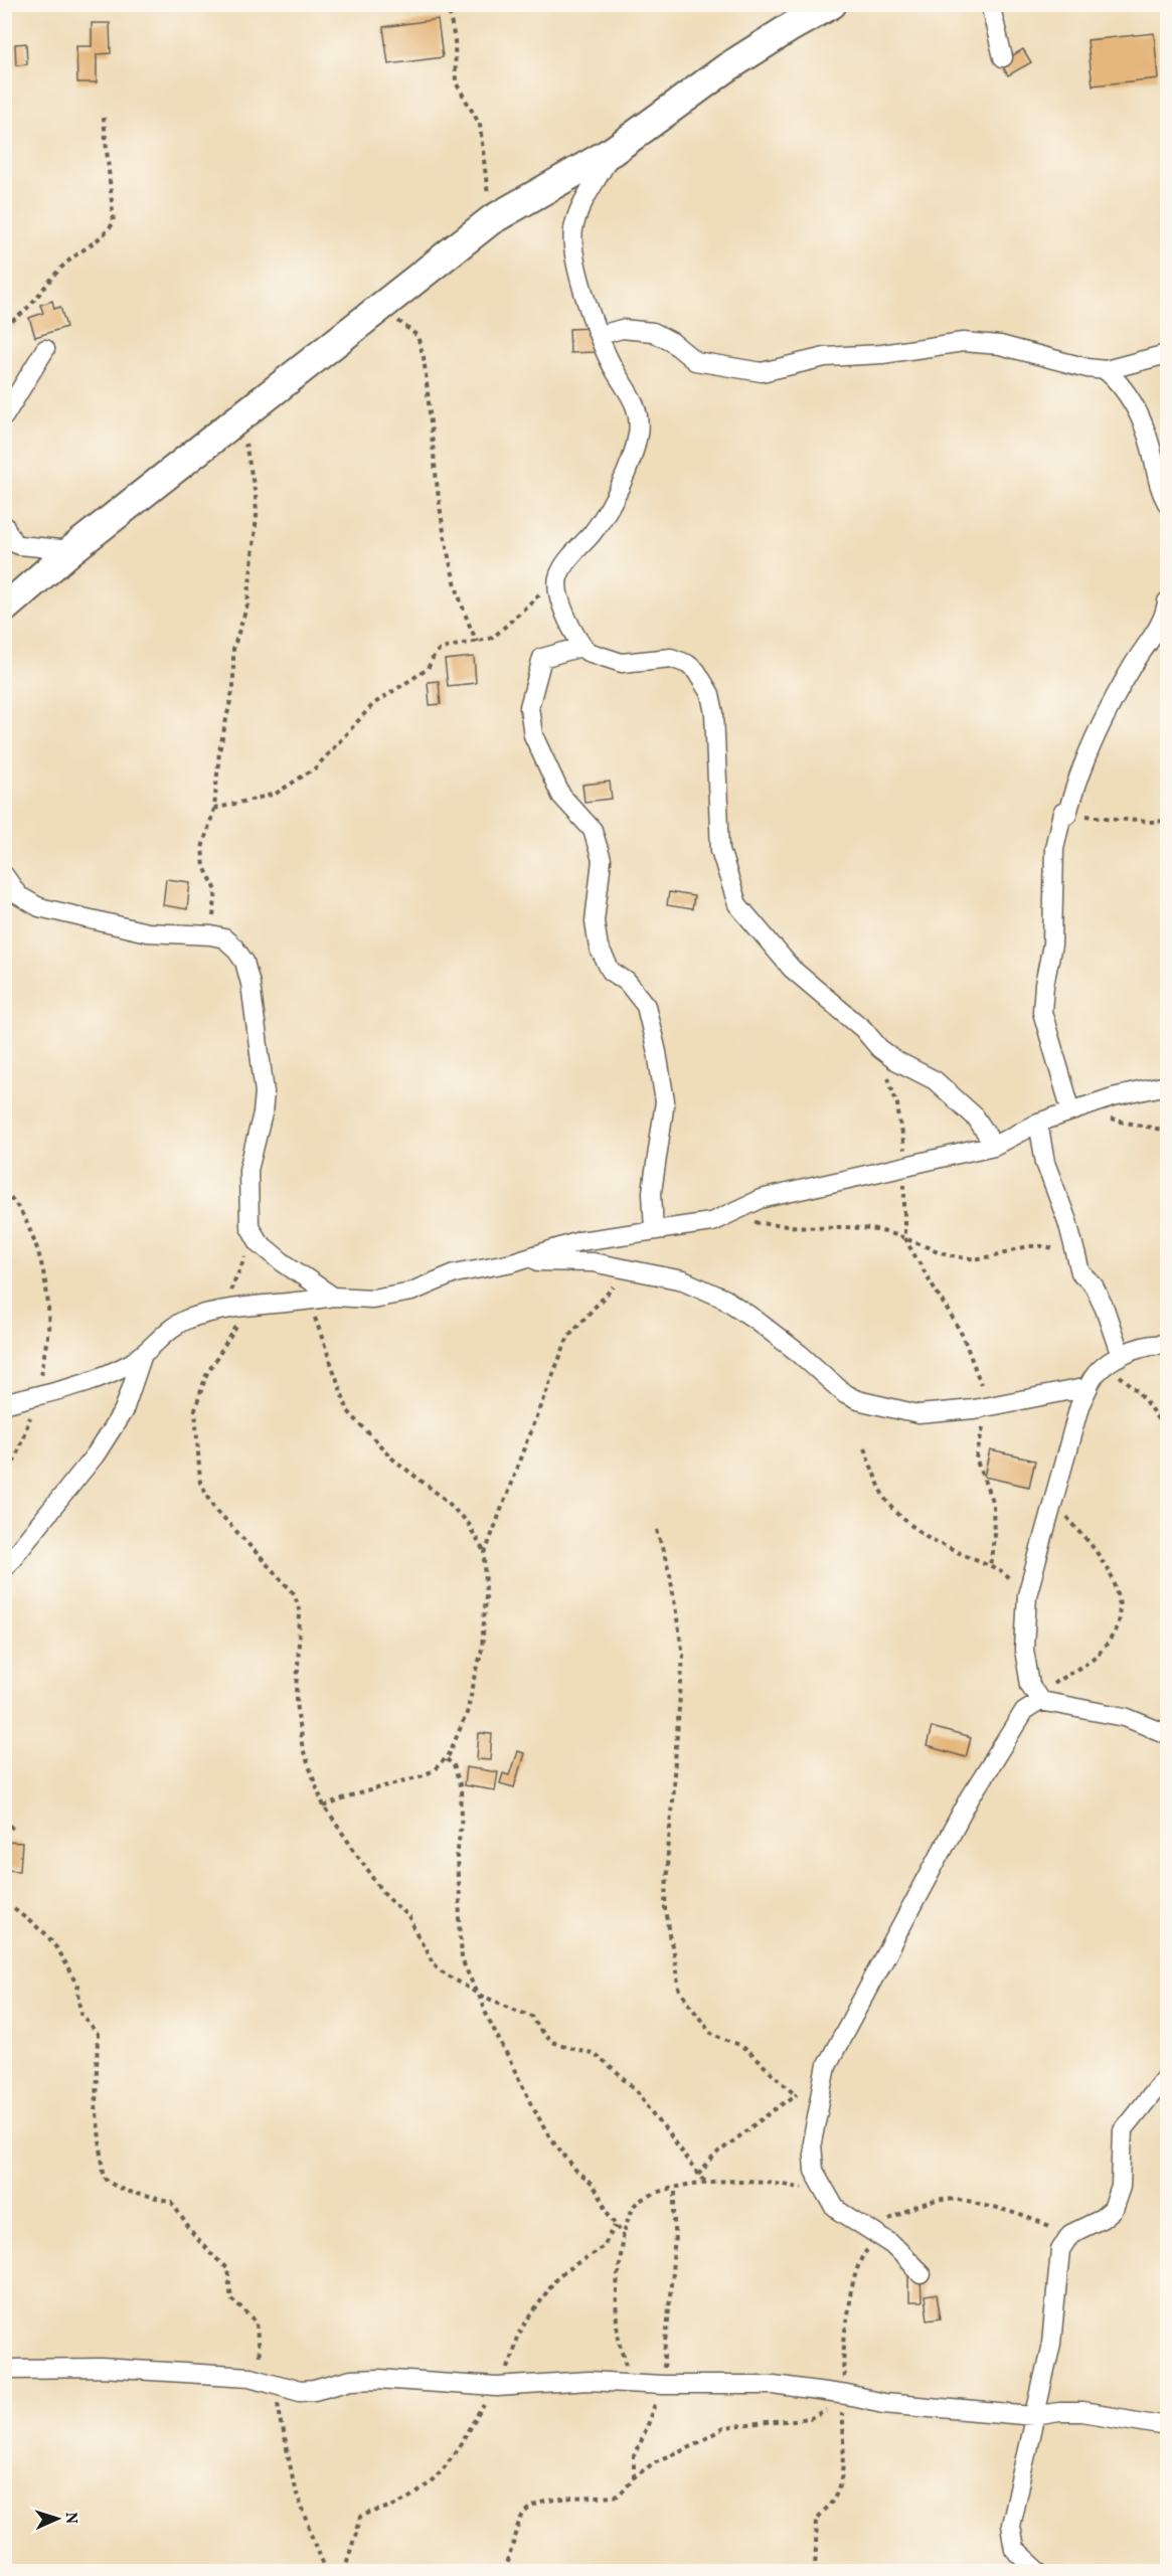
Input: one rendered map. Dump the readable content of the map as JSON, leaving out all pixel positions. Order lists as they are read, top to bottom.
{
  "north": "right"
}
